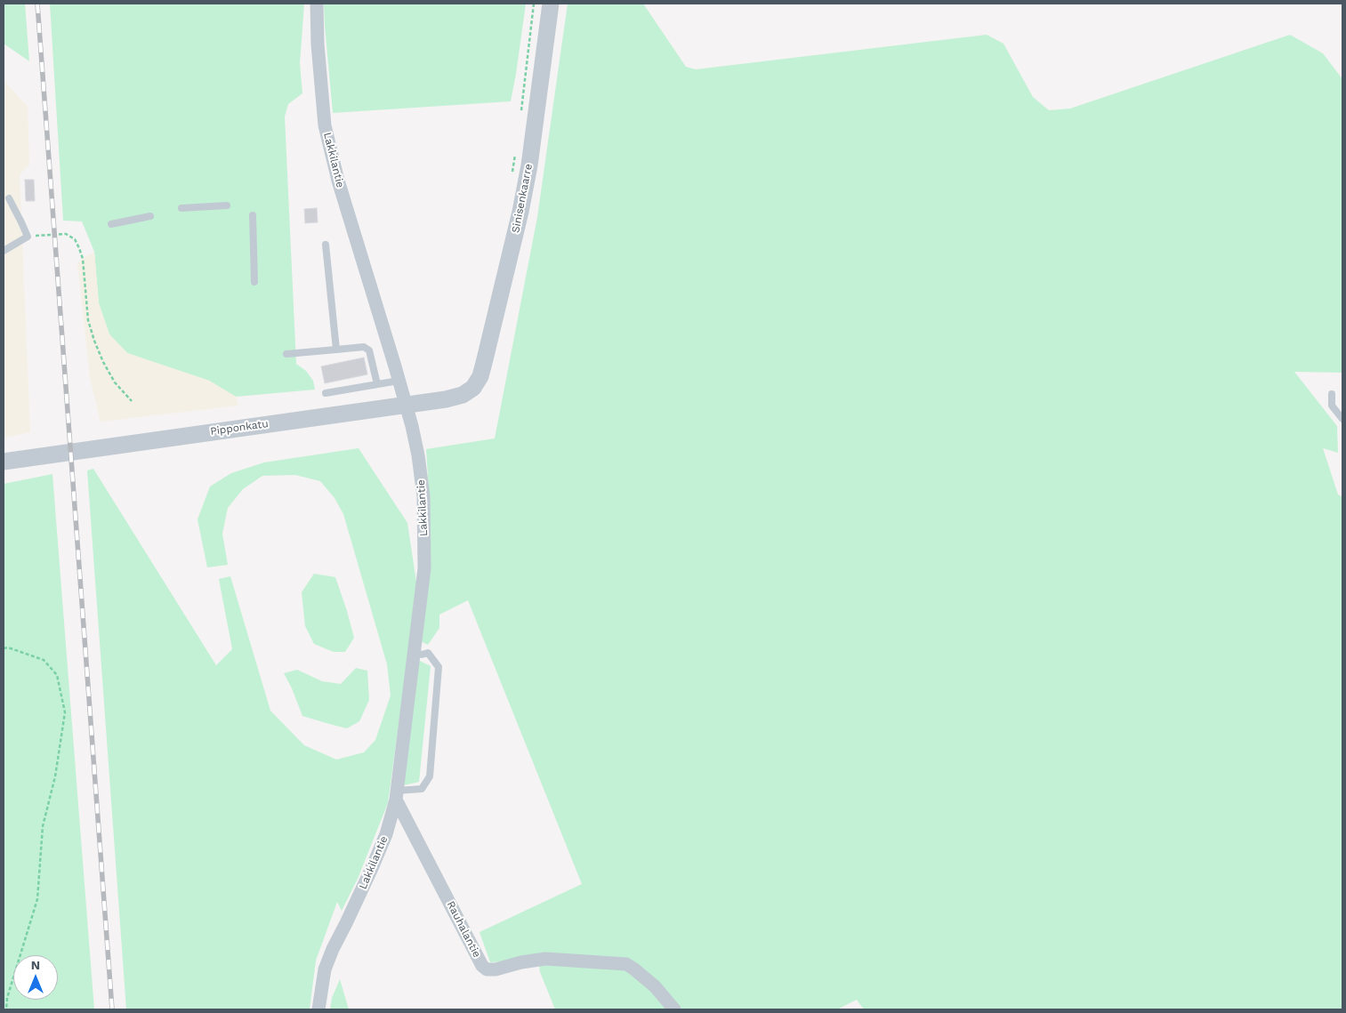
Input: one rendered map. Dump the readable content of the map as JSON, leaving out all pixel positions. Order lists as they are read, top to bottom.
{
  "streets": {
    "street": [
      "Lakkilantie",
      "Sinisenkaarre",
      "Pipponkatu",
      "Rauhalantie"
    ]
  },
  "crossings": [
    ["Lakkilantie", "Pipponkatu"],
    ["Lakkilantie", "Rauhalantie"],
    ["Sinisenkaarre", "Pipponkatu"]
  ],
  "north": "top"
}
